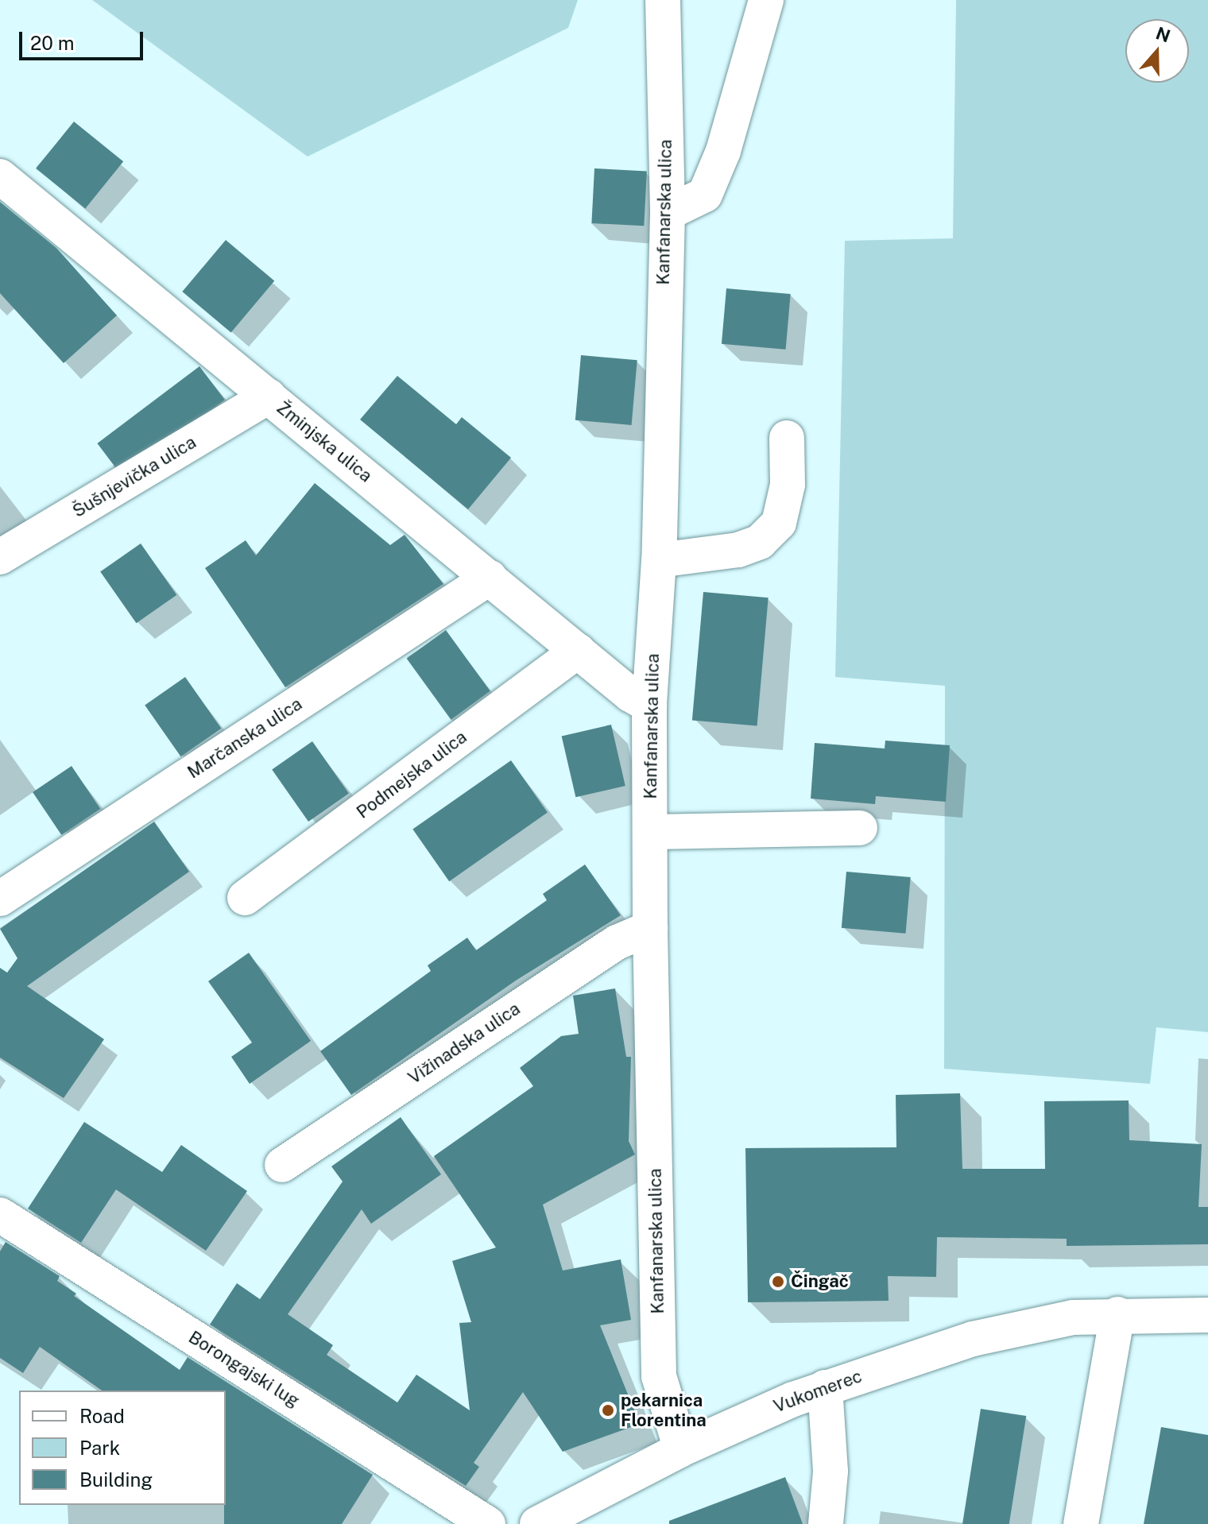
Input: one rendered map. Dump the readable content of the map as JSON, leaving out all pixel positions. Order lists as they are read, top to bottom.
{
  "streets": {
    "street": [
      "Kanfanarska ulica",
      "Žminjska ulica",
      "Šušnjevička ulica",
      "Marčanska ulica",
      "Podmejska ulica",
      "Vižinadska ulica",
      "Borongajski lug",
      "Vukomerec"
    ]
  },
  "crossings": [
    ["Kanfanarska ulica", "Žminjska ulica"],
    ["Kanfanarska ulica", "Vižinadska ulica"],
    ["Kanfanarska ulica", "Vukomerec"],
    ["Žminjska ulica", "Šušnjevička ulica"],
    ["Žminjska ulica", "Marčanska ulica"],
    ["Žminjska ulica", "Podmejska ulica"]
  ],
  "places": ["Čingač", "pekarnica Florentina"],
  "legend": ["Road", "Park", "Building"],
  "scale_bar": "20 m",
  "north": "top"
}
